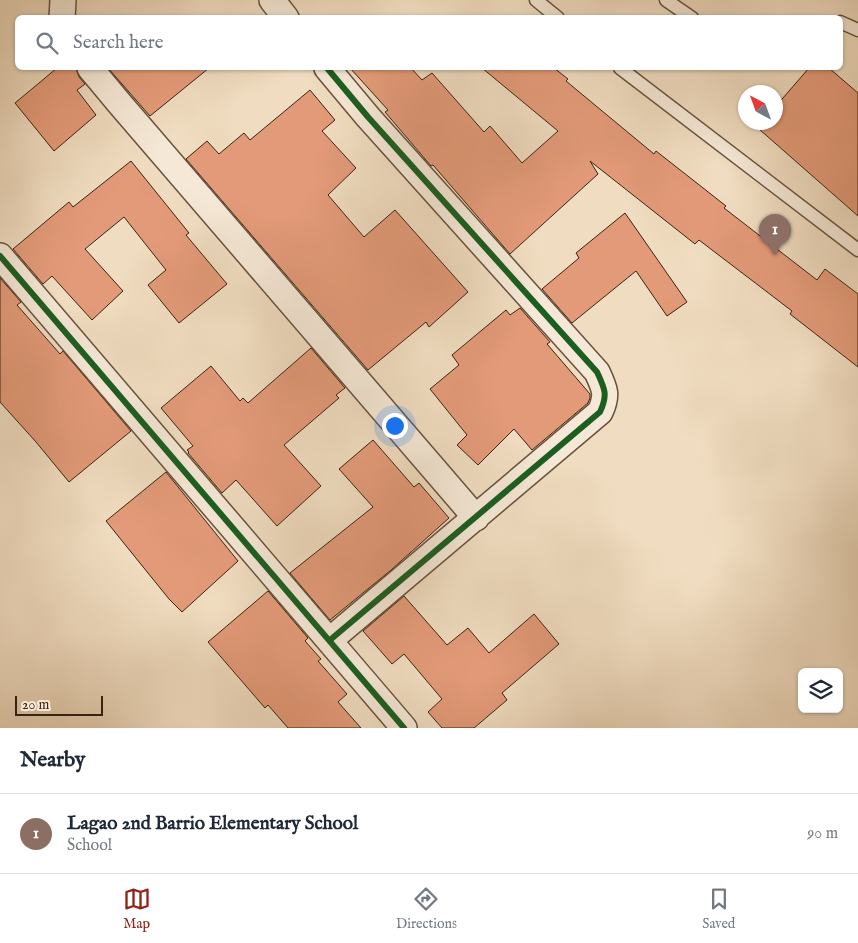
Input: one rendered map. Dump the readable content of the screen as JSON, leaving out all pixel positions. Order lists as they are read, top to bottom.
{
  "scale_bar": "20 m",
  "north": "top left",
  "page": {
    "search": "Search here",
    "pins": "1",
    "scale": "20 m",
    "heading": "Nearby",
    "list": [
      {
        "mark": "1",
        "name": "Lagao 2nd Barrio Elementary School",
        "note": "School",
        "value": "90 m"
      }
    ],
    "nav": ["Map", "Directions", "Saved"]
  }
}
